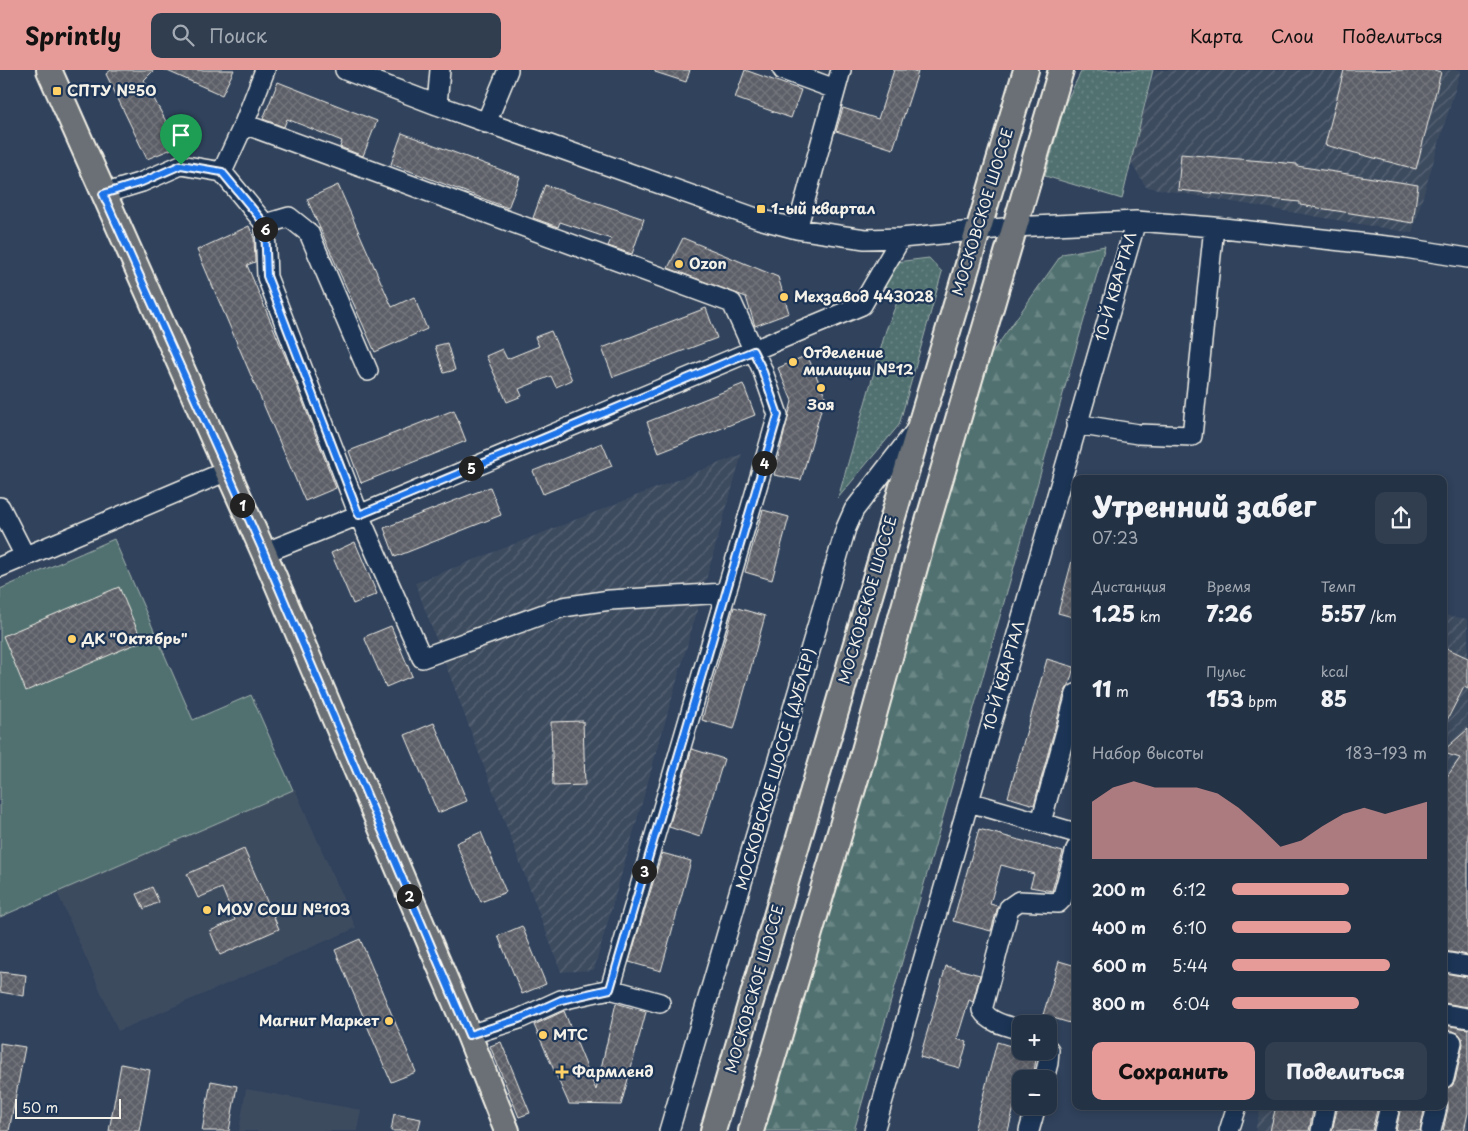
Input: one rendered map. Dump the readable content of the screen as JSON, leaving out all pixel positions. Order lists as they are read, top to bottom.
{
  "streets": {
    "main road": ["МОСКОВСКОЕ ШОССЕ"],
    "street": ["10-Й КВАРТАЛ", "МОСКОВСКОЕ ШОССЕ (ДУБЛЕР)"]
  },
  "crossings": [
    ["МОСКОВСКОЕ ШОССЕ", "МОСКОВСКОЕ ШОССЕ (ДУБЛЕР)"]
  ],
  "places": {
    "transit": ["СПТУ №50", "1-ый квартал"],
    "other": [
      "Ozon",
      "Мехзавод 443028",
      "Отделение милиции №12",
      "Зоя",
      "ДК \"Октябрь\"",
      "МОУ СОШ №103",
      "Магнит Маркет",
      "МТС"
    ],
    "health": ["Фармленд"]
  },
  "scale_bar": "50 m",
  "page": {
    "header": "Sprintly",
    "search": "Поиск",
    "nav": ["Карта", "Слои", "Поделиться"],
    "pins": [
      "6",
      "4",
      "5",
      "1",
      "3",
      "2"
    ],
    "heading": ["Утренний забег", "07:23"],
    "stats": [
      ["Дистанция", "1.25 km"],
      ["Время", "7:26"],
      ["Темп", "5:57 /km"],
      ["11 m"],
      ["Пульс", "153 bpm"],
      ["kcal", "85"]
    ],
    "chart": ["Набор высоты", "183–193 m"],
    "list": [
      {
        "name": "200 m",
        "note": "6:12"
      },
      {
        "name": "400 m",
        "note": "6:10"
      },
      {
        "name": "600 m",
        "note": "5:44"
      },
      {
        "name": "800 m",
        "note": "6:04"
      }
    ],
    "map_buttons": ["+", "−"],
    "buttons": ["Сохранить", "Поделиться"],
    "scale": "50 m"
  }
}
